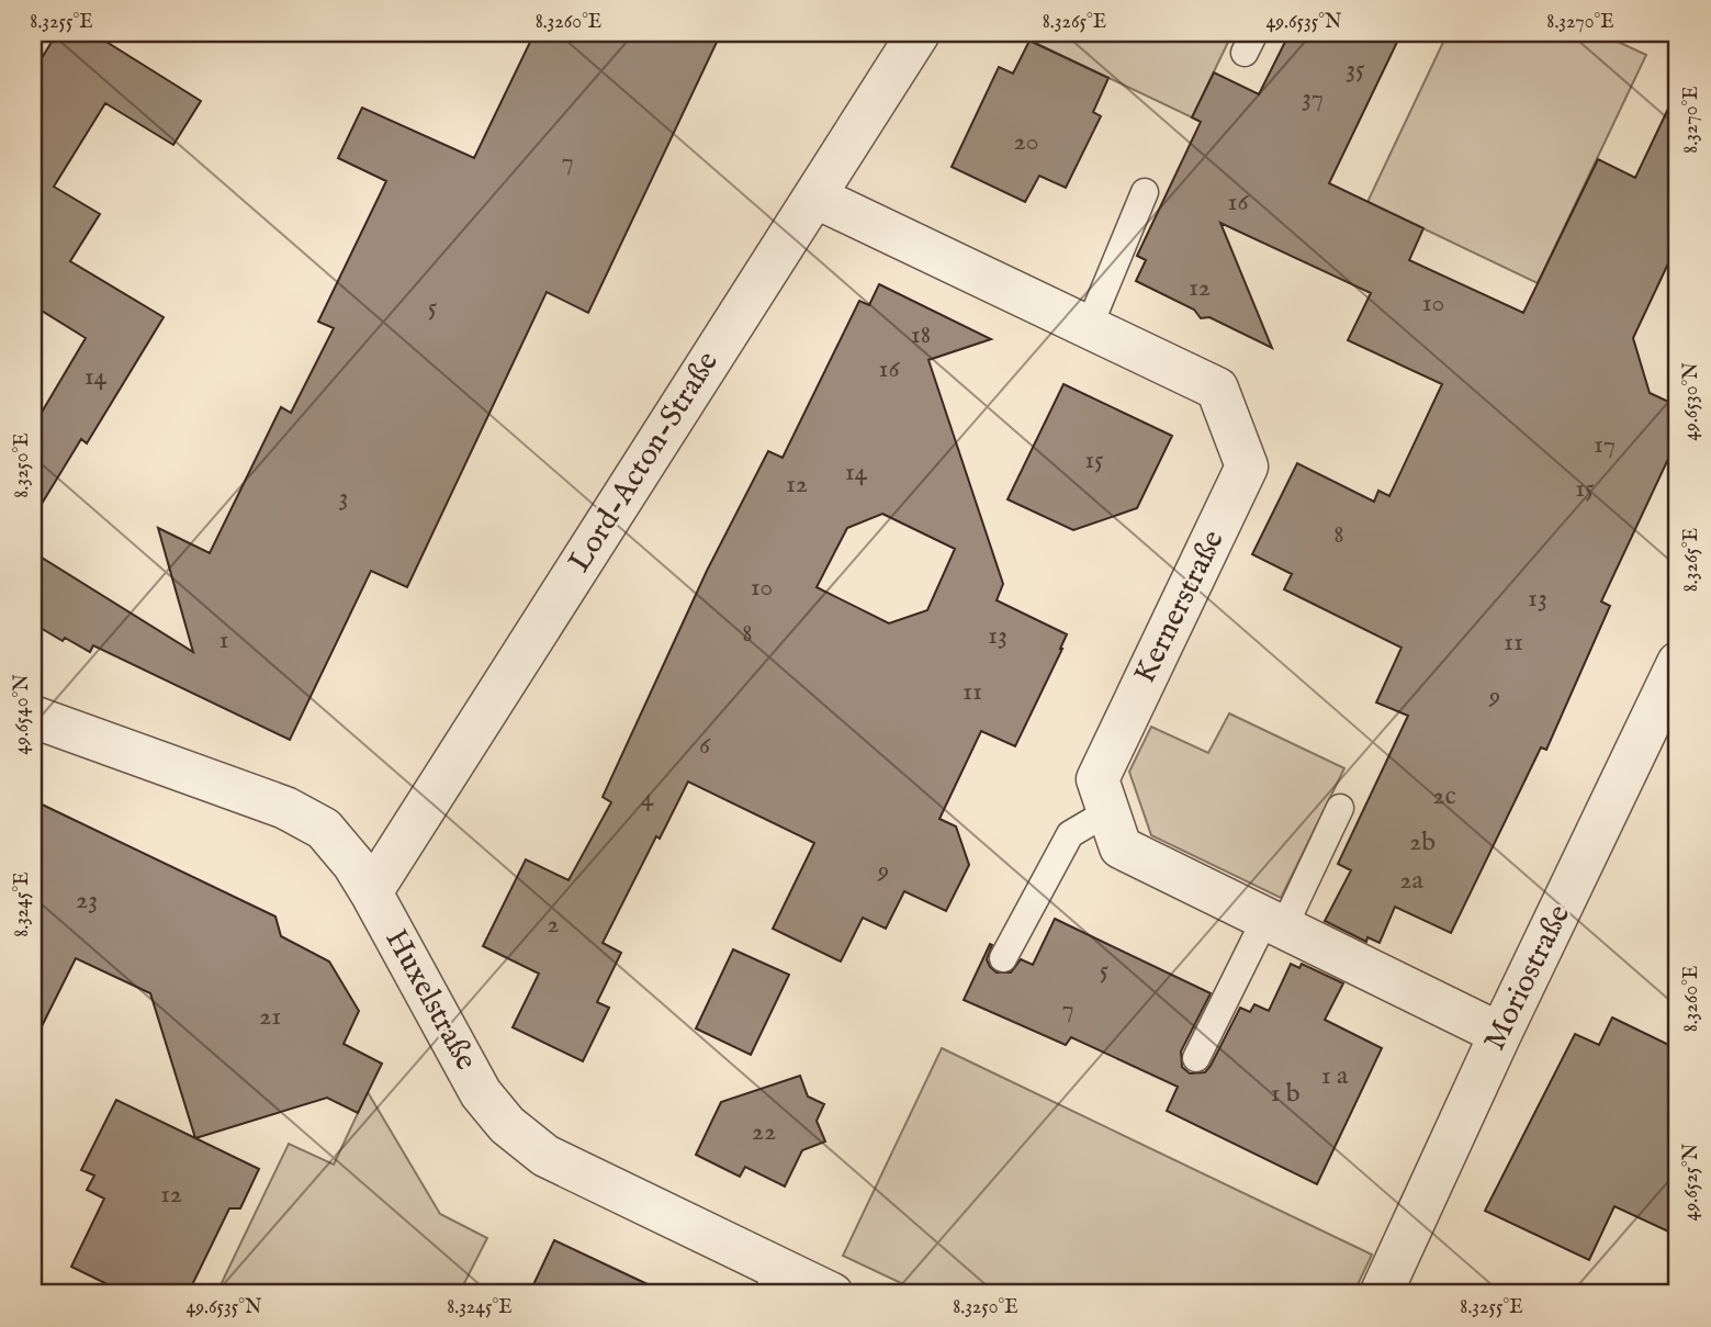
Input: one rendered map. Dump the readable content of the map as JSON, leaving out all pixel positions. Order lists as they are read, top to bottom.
{
  "streets": {
    "street": [
      "Lord-Acton-Straße",
      "Kernerstraße",
      "Moriostraße",
      "Huxelstraße"
    ]
  },
  "crossings": [
    ["Lord-Acton-Straße", "Kernerstraße"],
    ["Lord-Acton-Straße", "Huxelstraße"],
    ["Kernerstraße", "Moriostraße"]
  ],
  "house_numbers": [
    "35",
    "37",
    "20",
    "7",
    "16",
    "12",
    "10",
    "5",
    "18",
    "16",
    "14",
    "17",
    "15",
    "14",
    "12",
    "15",
    "3",
    "8",
    "10",
    "13",
    "8",
    "13",
    "1",
    "11",
    "11",
    "9",
    "6",
    "2c",
    "4",
    "2b",
    "9",
    "2a",
    "23",
    "2",
    "5",
    "7",
    "21",
    "1 a",
    "1 b",
    "22",
    "12"
  ],
  "coordinates": [
    "8.3255°E",
    "8.3260°E",
    "8.3265°E",
    "49.6535°N",
    "8.3270°E",
    "49.6530°N",
    "8.3250°E",
    "49.6540°N",
    "8.3245°E",
    "49.6525°N"
  ]
}
